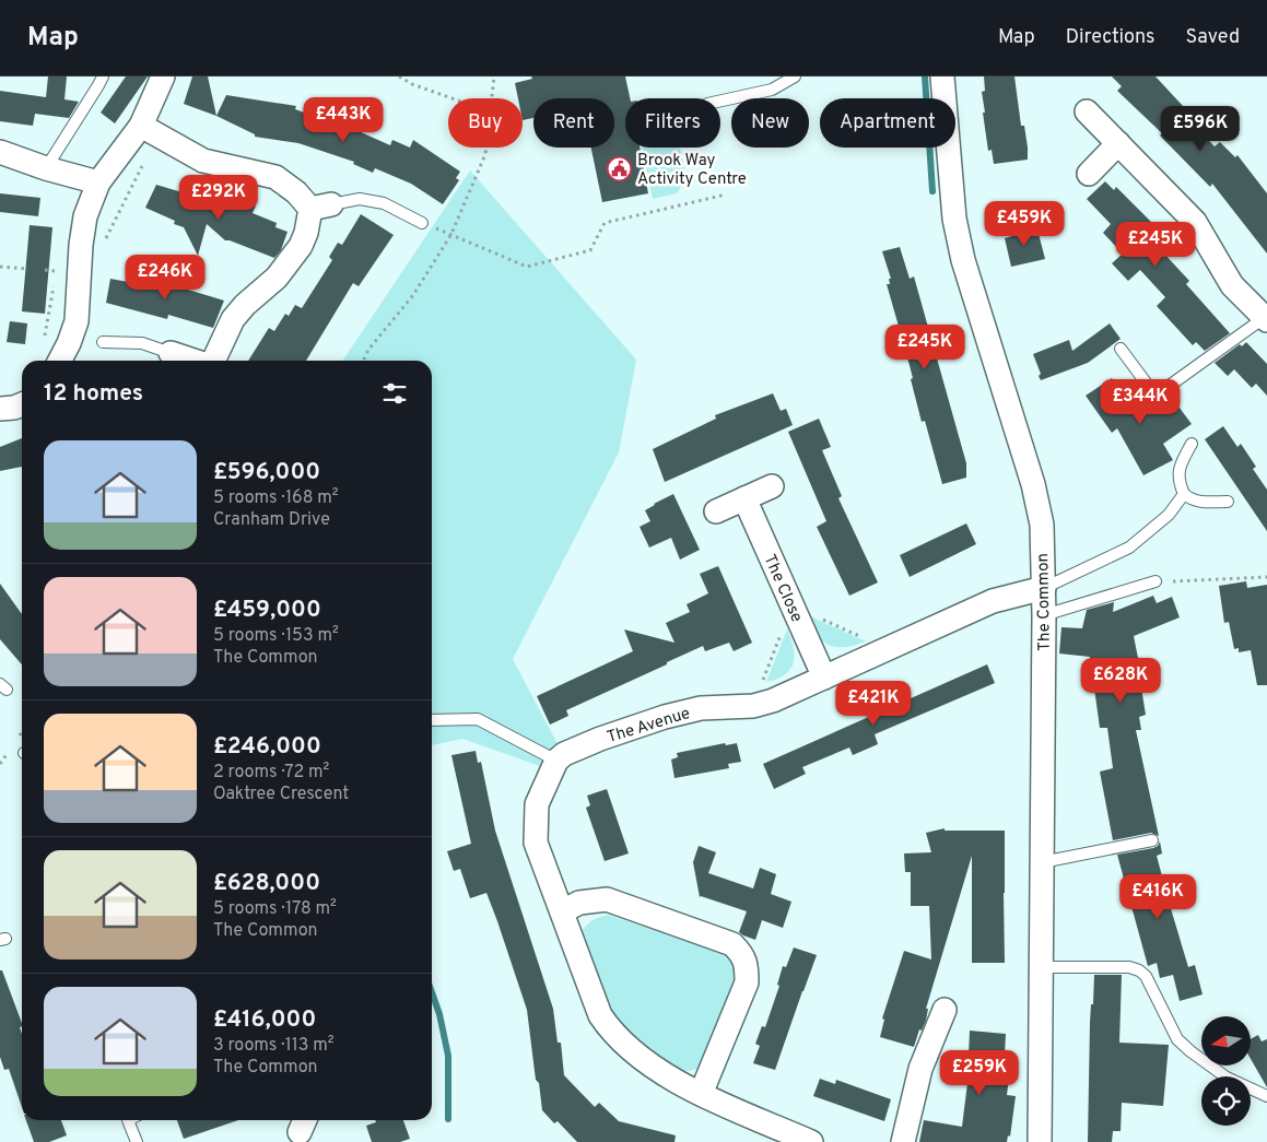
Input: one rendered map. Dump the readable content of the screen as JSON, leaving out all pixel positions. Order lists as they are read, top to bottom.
{
  "streets": {
    "street": ["The Close", "The Common", "The Avenue"]
  },
  "crossings": [
    ["The Close", "The Avenue"],
    ["The Common", "The Avenue"]
  ],
  "places": {
    "public building": ["Brook Way Activity Centre"]
  },
  "north": "left",
  "page": {
    "header": "Map",
    "nav": ["Map", "Directions", "Saved"],
    "price": [
      "£443K",
      "£596K",
      "£292K",
      "£459K",
      "£245K",
      "£246K",
      "£245K",
      "£344K",
      "£628K",
      "£421K",
      "£416K",
      "£259K"
    ],
    "chip": [
      "Buy",
      "Rent",
      "Filters",
      "New",
      "Apartment"
    ],
    "heading": "12 homes",
    "list": [
      {
        "name": "£596,000",
        "note": "5 rooms · 168 m² · Cranham Drive"
      },
      {
        "name": "£459,000",
        "note": "5 rooms · 153 m² · The Common"
      },
      {
        "name": "£246,000",
        "note": "2 rooms · 72 m² · Oaktree Crescent"
      },
      {
        "name": "£628,000",
        "note": "5 rooms · 178 m² · The Common"
      },
      {
        "name": "£416,000",
        "note": "3 rooms · 113 m² · The Common"
      }
    ]
  }
}
